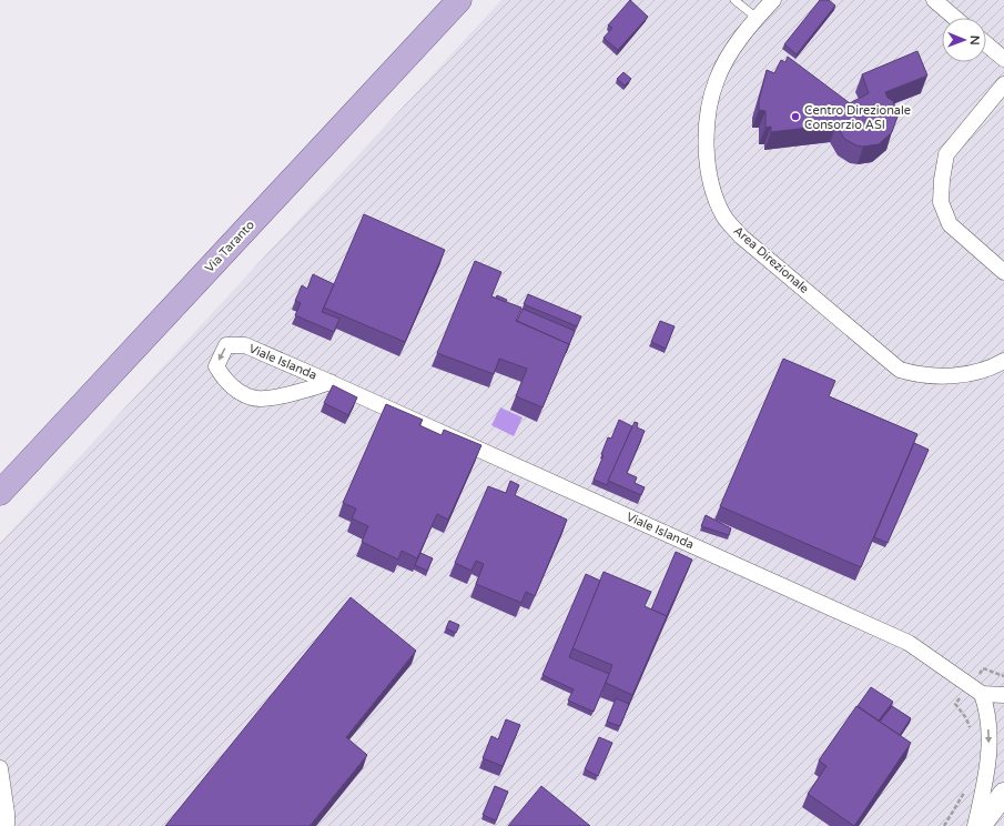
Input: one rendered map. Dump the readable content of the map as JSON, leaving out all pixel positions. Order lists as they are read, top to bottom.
{
  "streets": {
    "main road": ["Via Taranto"],
    "street": ["Area Direzionale", "Viale Islanda"]
  },
  "places": ["Centro Direzionale Consorzio ASI"],
  "north": "right"
}
